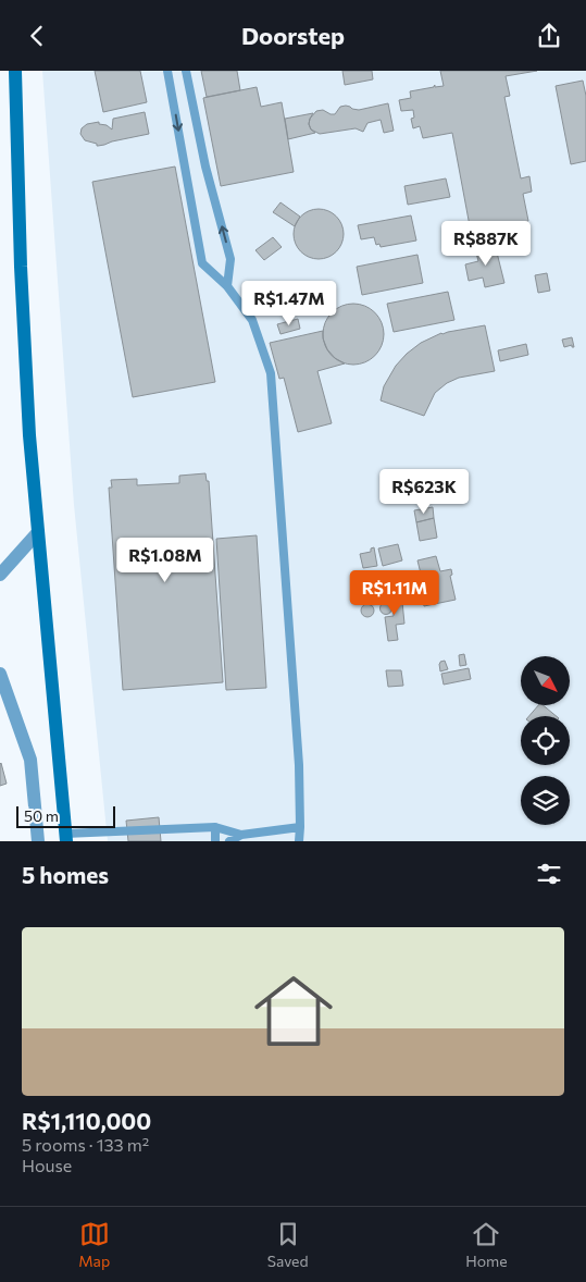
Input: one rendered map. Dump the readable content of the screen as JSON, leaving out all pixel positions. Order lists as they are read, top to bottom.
{
  "scale_bar": "50 m",
  "north": "bottom right",
  "page": {
    "header": "Doorstep",
    "price": [
      "R$887K",
      "R$1.47M",
      "R$623K",
      "R$1.08M",
      "R$1.11M"
    ],
    "scale": "50 m",
    "heading": "5 homes",
    "list": [
      {
        "name": "R$1,110,000",
        "note": "5 rooms · 133 m² · House"
      }
    ],
    "tabs": ["Map", "Saved", "Home"]
  }
}
